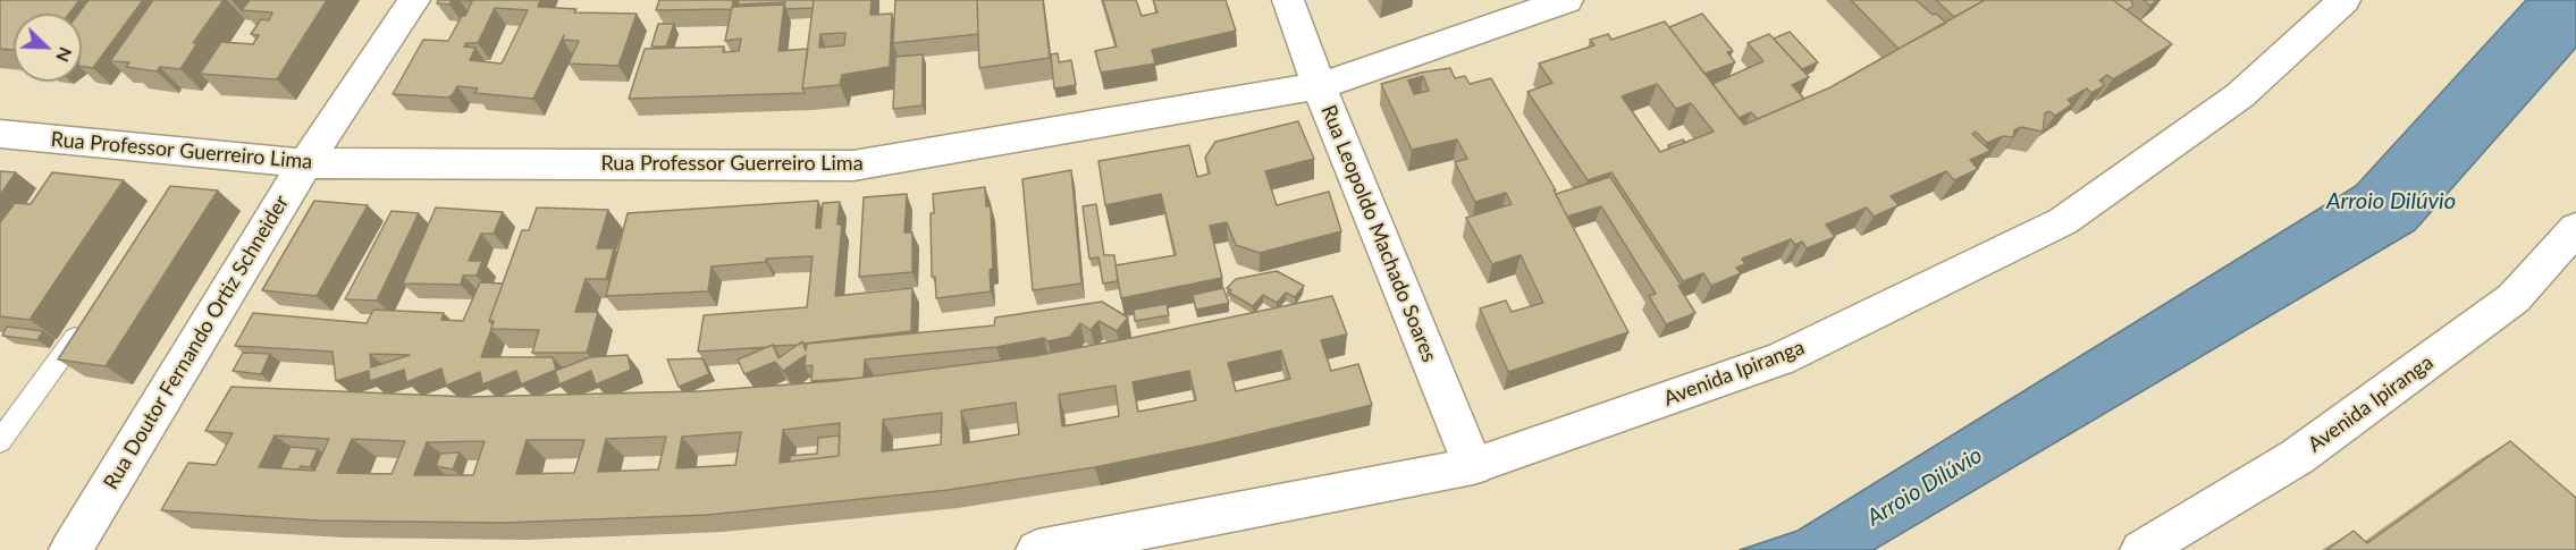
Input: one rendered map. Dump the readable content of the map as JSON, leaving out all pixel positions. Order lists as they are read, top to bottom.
{
  "streets": {
    "street": [
      "Rua Professor Guerreiro Lima",
      "Rua Leopoldo Machado Soares",
      "Rua Doutor Fernando Ortiz Schneider",
      "Avenida Ipiranga"
    ]
  },
  "crossings": [
    ["Rua Professor Guerreiro Lima", "Rua Leopoldo Machado Soares"],
    ["Rua Professor Guerreiro Lima", "Rua Doutor Fernando Ortiz Schneider"],
    ["Rua Leopoldo Machado Soares", "Avenida Ipiranga"]
  ],
  "water": ["Arroio Dilúvio"],
  "north": "bottom right"
}
